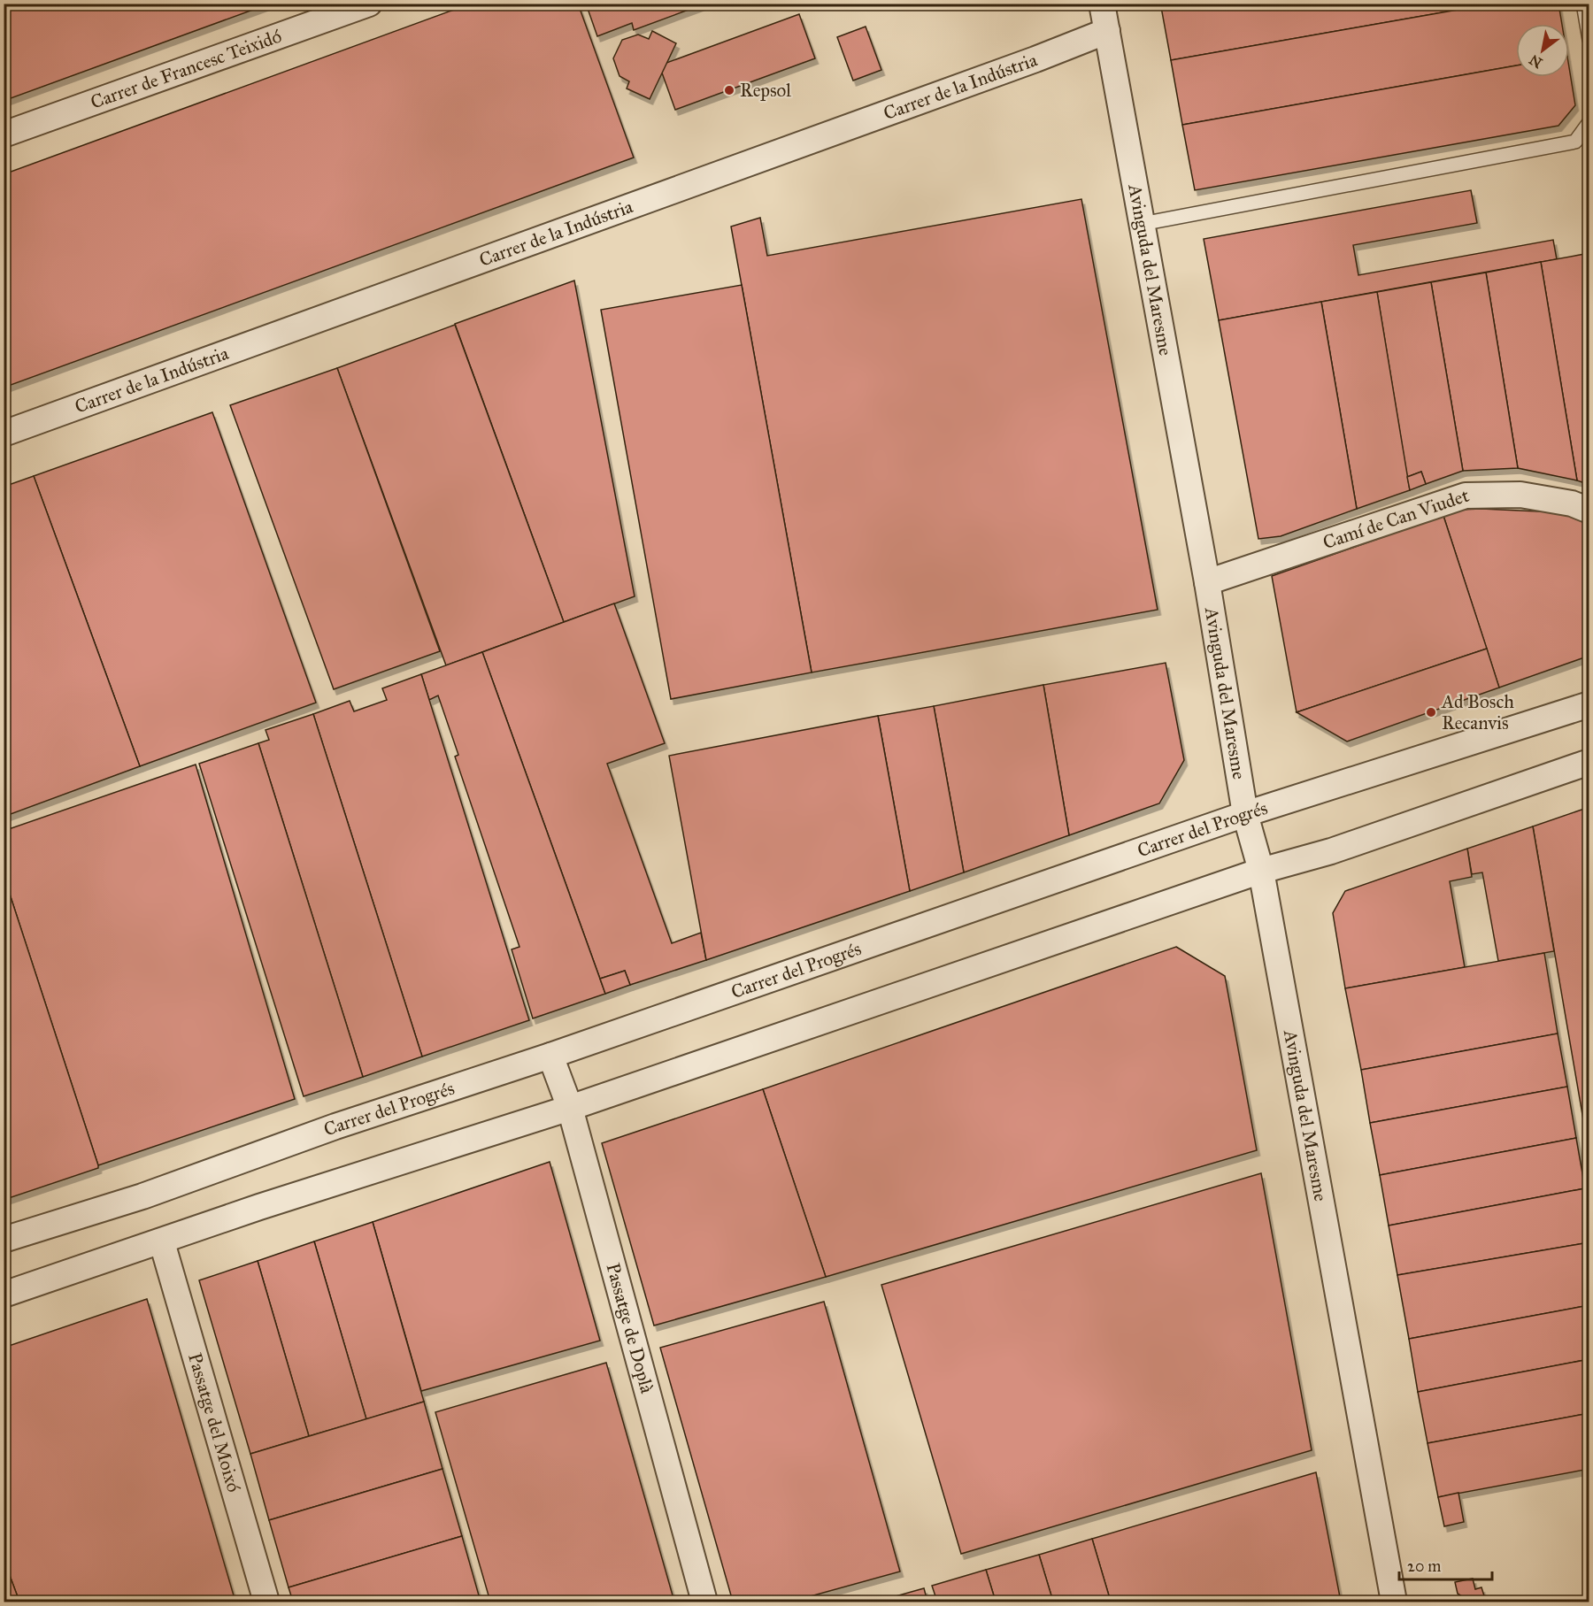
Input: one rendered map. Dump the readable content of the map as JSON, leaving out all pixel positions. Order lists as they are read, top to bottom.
{
  "streets": {
    "street": [
      "Carrer de Francesc Teixidó",
      "Carrer de la Indústria",
      "Avinguda del Maresme",
      "Camí de Can Viudet",
      "Carrer del Progrés",
      "Passatge de Doplà",
      "Passatge del Moixó"
    ]
  },
  "crossings": [
    ["Carrer de la Indústria", "Avinguda del Maresme"],
    ["Avinguda del Maresme", "Camí de Can Viudet"],
    ["Avinguda del Maresme", "Carrer del Progrés"],
    ["Carrer del Progrés", "Passatge de Doplà"]
  ],
  "places": ["Repsol", "Ad Bosch Recanvis"],
  "scale_bar": "20 m",
  "north": "bottom left"
}
